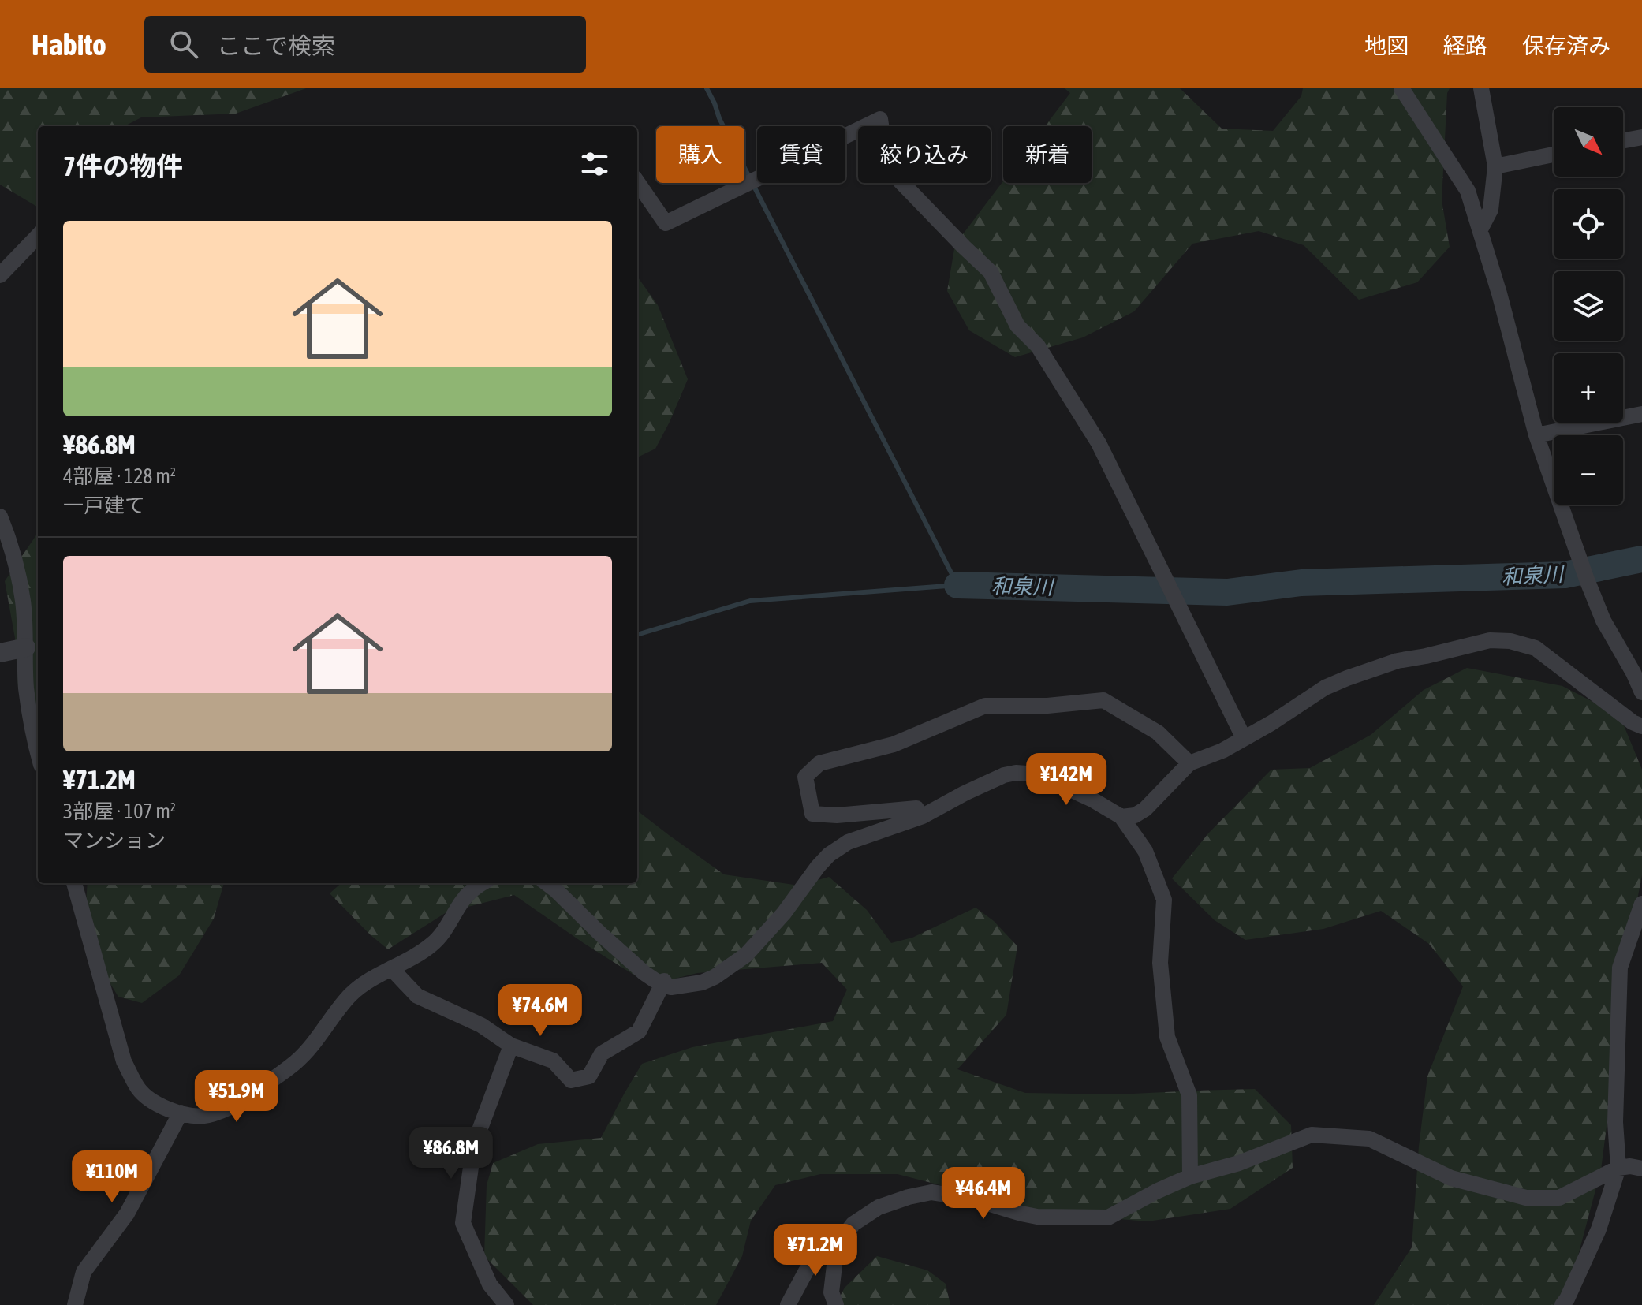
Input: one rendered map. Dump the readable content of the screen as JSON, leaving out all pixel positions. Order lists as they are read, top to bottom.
{
  "water": ["和泉川"],
  "north": "bottom right",
  "page": {
    "header": "Habito",
    "search": "ここで検索",
    "nav": ["地図", "経路", "保存済み"],
    "map_buttons": ["+", "−"],
    "chip": [
      "購入",
      "賃貸",
      "絞り込み",
      "新着"
    ],
    "heading": "7件の物件",
    "list": [
      {
        "name": "¥86.8M",
        "note": "4部屋 · 128 m² · 一戸建て"
      },
      {
        "name": "¥71.2M",
        "note": "3部屋 · 107 m² · マンション"
      }
    ],
    "price": [
      "¥142M",
      "¥74.6M",
      "¥51.9M",
      "¥86.8M",
      "¥110M",
      "¥46.4M",
      "¥71.2M"
    ]
  }
}
